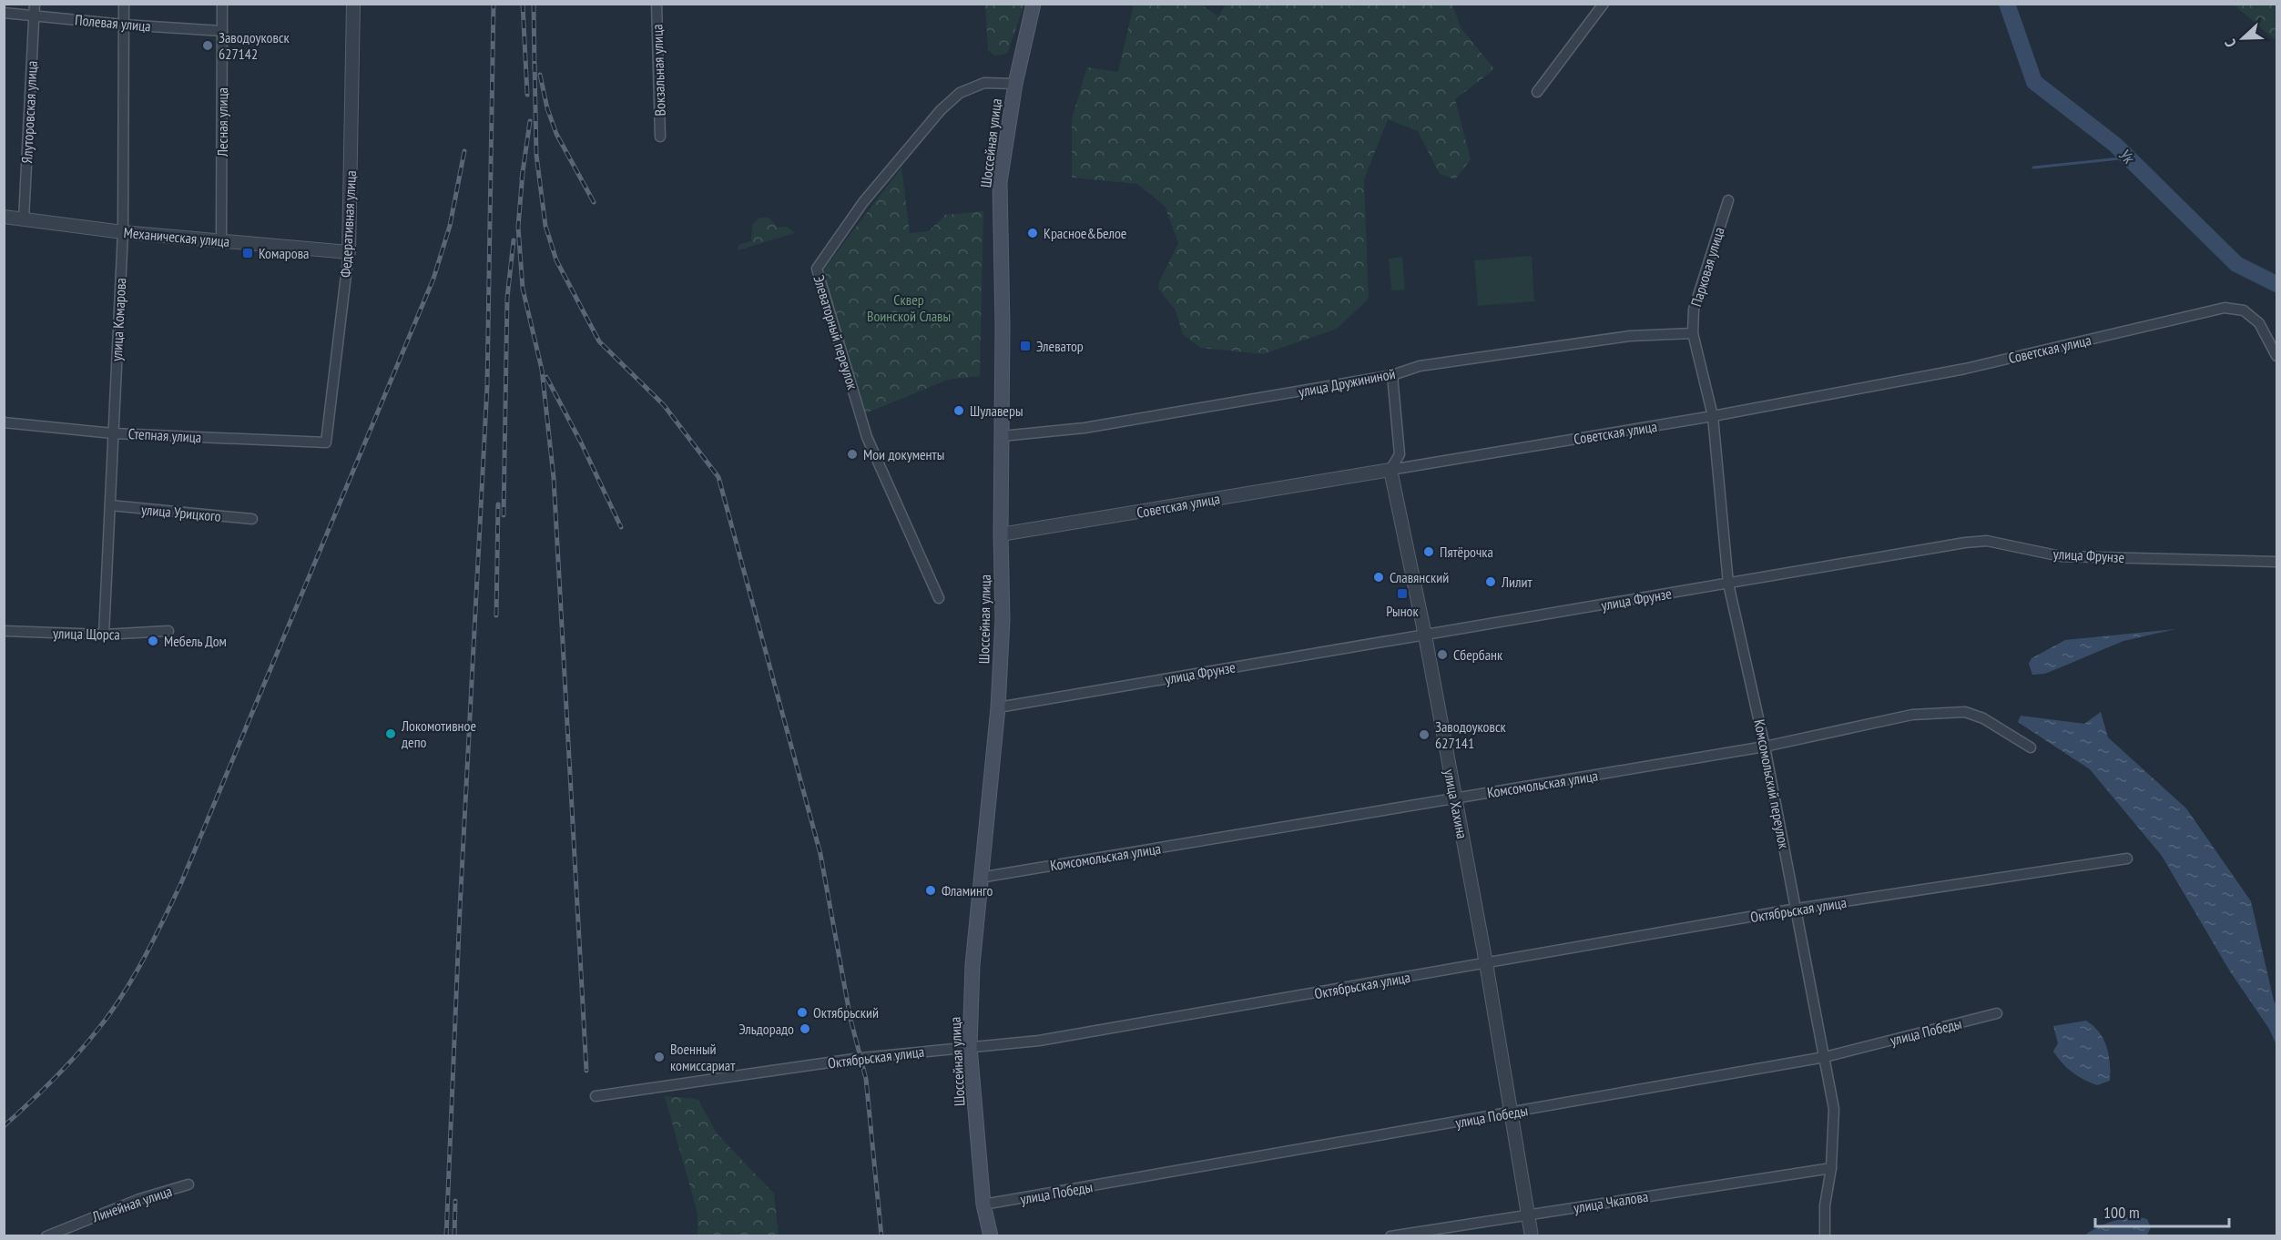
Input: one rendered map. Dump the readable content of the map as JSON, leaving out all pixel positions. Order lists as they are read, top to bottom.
{
  "streets": {
    "main road": ["Шоссейная улица"],
    "street": [
      "Полевая улица",
      "Вокзальная улица",
      "Ялуторовская улица",
      "Лесная улица",
      "Федеративная улица",
      "Механическая улица",
      "Парковая улица",
      "улица Комарова",
      "Элеваторный переулок",
      "Советская улица",
      "улица Дружининой",
      "Степная улица",
      "улица Урицкого",
      "улица Фрунзе",
      "улица Щорса",
      "Комсомольская улица",
      "Комсомольский переулок",
      "улица Хахина",
      "Октябрьская улица",
      "улица Победы",
      "улица Чкалова",
      "Линейная улица"
    ]
  },
  "crossings": [
    ["Полевая улица", "Ялуторовская улица"],
    ["Полевая улица", "Лесная улица"],
    ["Полевая улица", "улица Комарова"],
    ["Ялуторовская улица", "Механическая улица"],
    ["Лесная улица", "Механическая улица"],
    ["Шоссейная улица", "Элеваторный переулок"],
    ["Шоссейная улица", "Советская улица"],
    ["Шоссейная улица", "улица Дружининой"],
    ["Шоссейная улица", "улица Фрунзе"],
    ["Шоссейная улица", "Комсомольская улица"],
    ["Шоссейная улица", "Октябрьская улица"],
    ["Шоссейная улица", "улица Победы"],
    ["Федеративная улица", "Механическая улица"],
    ["Федеративная улица", "Степная улица"],
    ["Механическая улица", "улица Комарова"],
    ["Парковая улица", "улица Дружининой"],
    ["Парковая улица", "Комсомольский переулок"],
    ["улица Комарова", "Степная улица"],
    ["улица Комарова", "улица Урицкого"],
    ["улица Комарова", "улица Щорса"],
    ["Советская улица", "Комсомольский переулок"],
    ["Советская улица", "улица Хахина"],
    ["улица Дружининой", "Комсомольский переулок"],
    ["улица Дружининой", "улица Хахина"],
    ["улица Фрунзе", "Комсомольский переулок"],
    ["улица Фрунзе", "улица Хахина"],
    ["Комсомольская улица", "Комсомольский переулок"],
    ["Комсомольская улица", "улица Хахина"],
    ["Комсомольский переулок", "Октябрьская улица"],
    ["Комсомольский переулок", "улица Победы"],
    ["Комсомольский переулок", "улица Чкалова"],
    ["улица Хахина", "Октябрьская улица"],
    ["улица Хахина", "улица Победы"],
    ["улица Хахина", "улица Чкалова"]
  ],
  "water": ["Ук"],
  "parks": ["Сквер Воинской Славы"],
  "places": {
    "other": [
      "Заводоуковск 627142",
      "Красное&Белое",
      "Шулаверы",
      "Мои документы",
      "Пятёрочка",
      "Славянский",
      "Лилит",
      "Мебель Дом",
      "Сбербанк",
      "Локомотивное депо",
      "Заводоуковск 627141",
      "Фламинго",
      "Октябрьский",
      "Эльдорадо",
      "Военный комиссариат"
    ],
    "transit": ["Комарова", "Элеватор", "Рынок"]
  },
  "scale_bar": "100 m",
  "north": "left"
}
